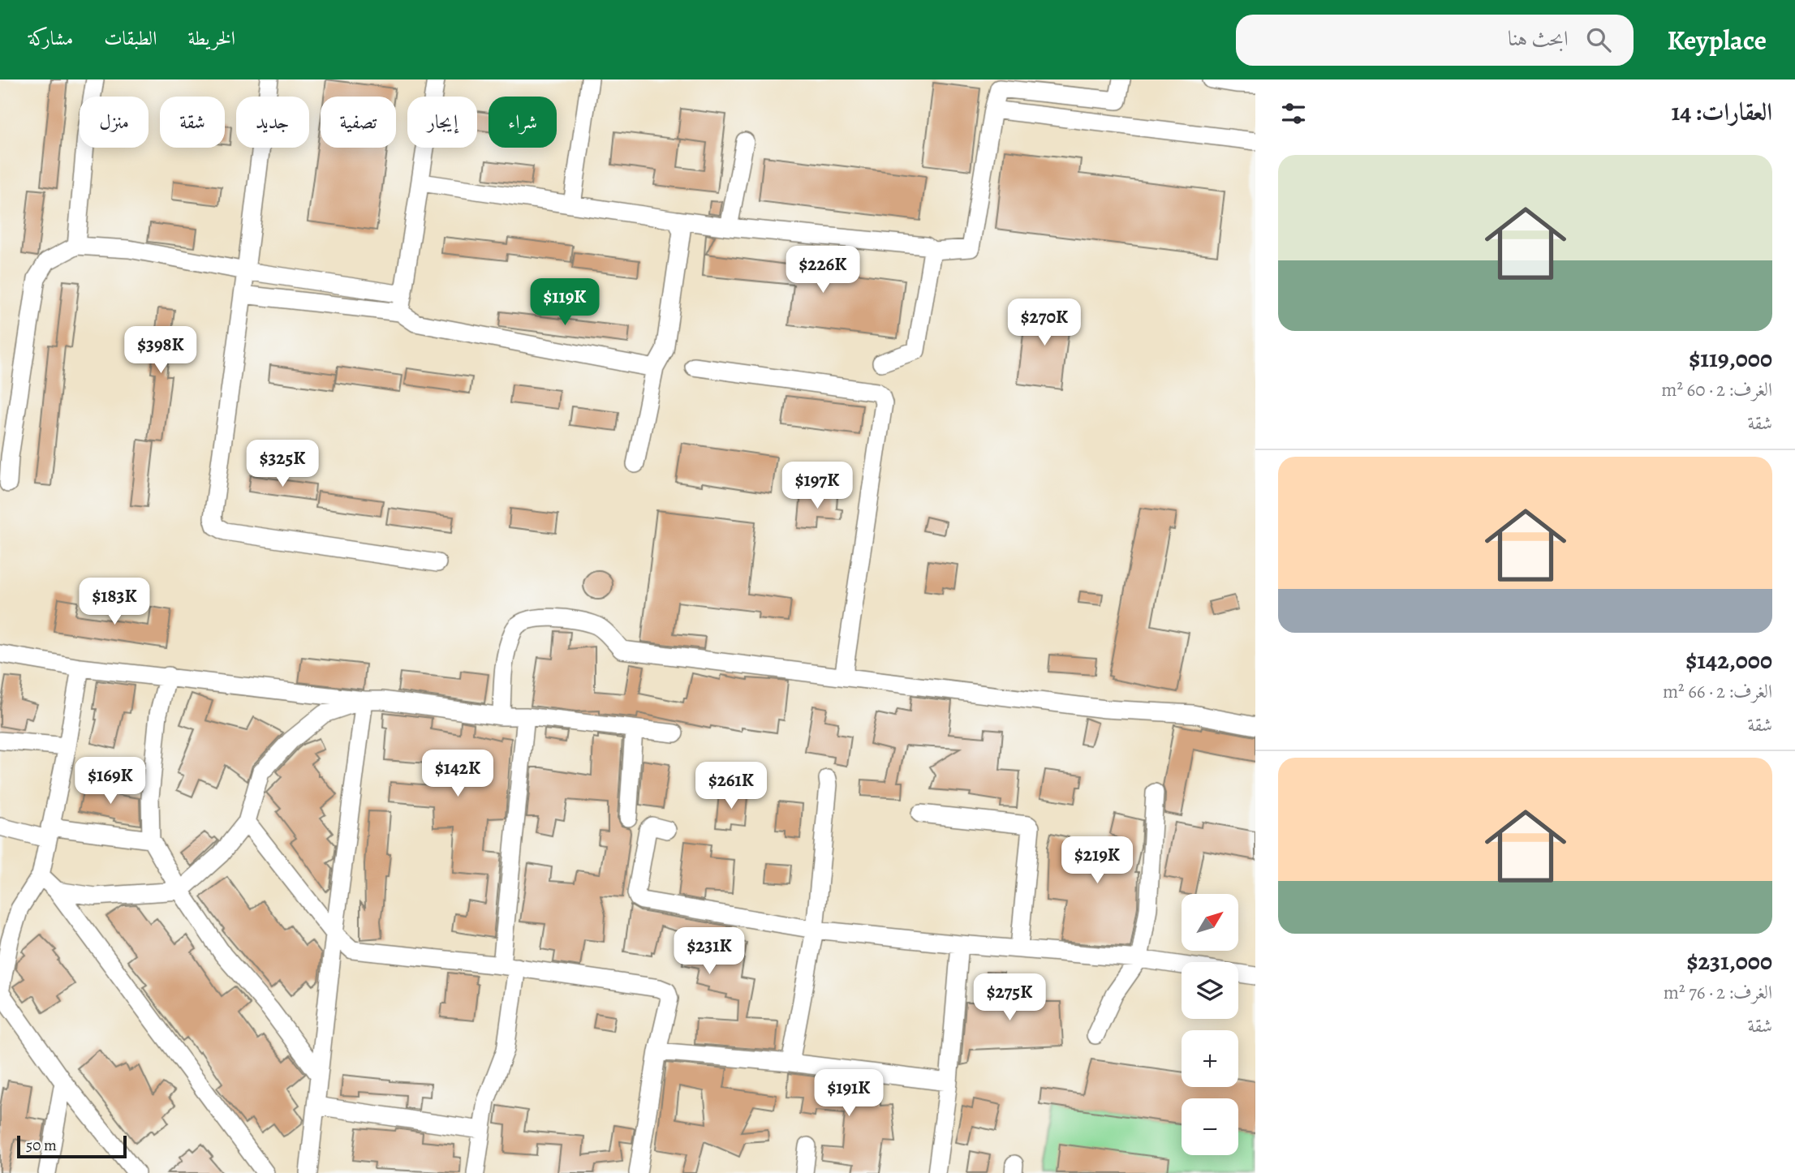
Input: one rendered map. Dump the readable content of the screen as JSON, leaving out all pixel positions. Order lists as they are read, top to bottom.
{
  "scale_bar": "50 m",
  "north": "top right",
  "page": {
    "header": "Keyplace",
    "search": "ابحث هنا",
    "nav": ["الخريطة", "الطبقات", "مشاركة"],
    "heading": "العقارات: 14",
    "chip": [
      "شراء",
      "إيجار",
      "تصفية",
      "جديد",
      "شقة",
      "منزل"
    ],
    "list": [
      {
        "name": "$119,000",
        "note": "الغرف: 2 · 60 m² · شقة"
      },
      {
        "name": "$142,000",
        "note": "الغرف: 2 · 66 m² · شقة"
      },
      {
        "name": "$231,000",
        "note": "الغرف: 2 · 76 m² · شقة"
      }
    ],
    "price": [
      "$226K",
      "$119K",
      "$270K",
      "$398K",
      "$325K",
      "$197K",
      "$183K",
      "$142K",
      "$169K",
      "$261K",
      "$219K",
      "$231K",
      "$275K",
      "$191K"
    ],
    "map_buttons": ["+", "−"],
    "scale": "50 m"
  }
}
